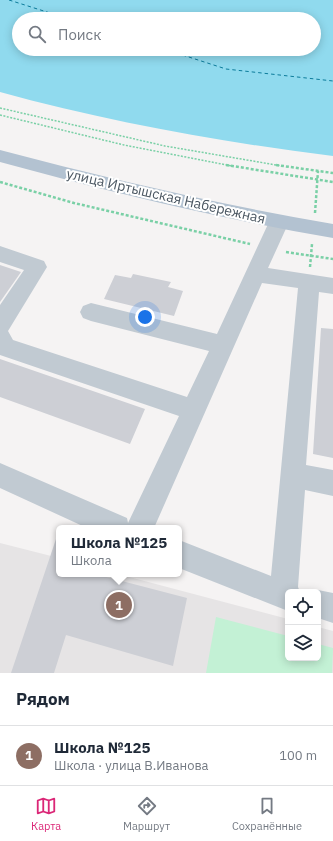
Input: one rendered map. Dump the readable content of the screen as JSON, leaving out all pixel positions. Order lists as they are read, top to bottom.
{
  "streets": {
    "main road": ["улица Иртышская Набережная"]
  },
  "page": {
    "search": "Поиск",
    "popup": ["Школа №125", "Школа"],
    "pins": "1",
    "heading": "Рядом",
    "list": [
      {
        "mark": "1",
        "name": "Школа №125",
        "note": "Школа · улица В.Иванова",
        "value": "100 m"
      }
    ],
    "nav": ["Карта", "Маршрут", "Сохранённые"]
  }
}
